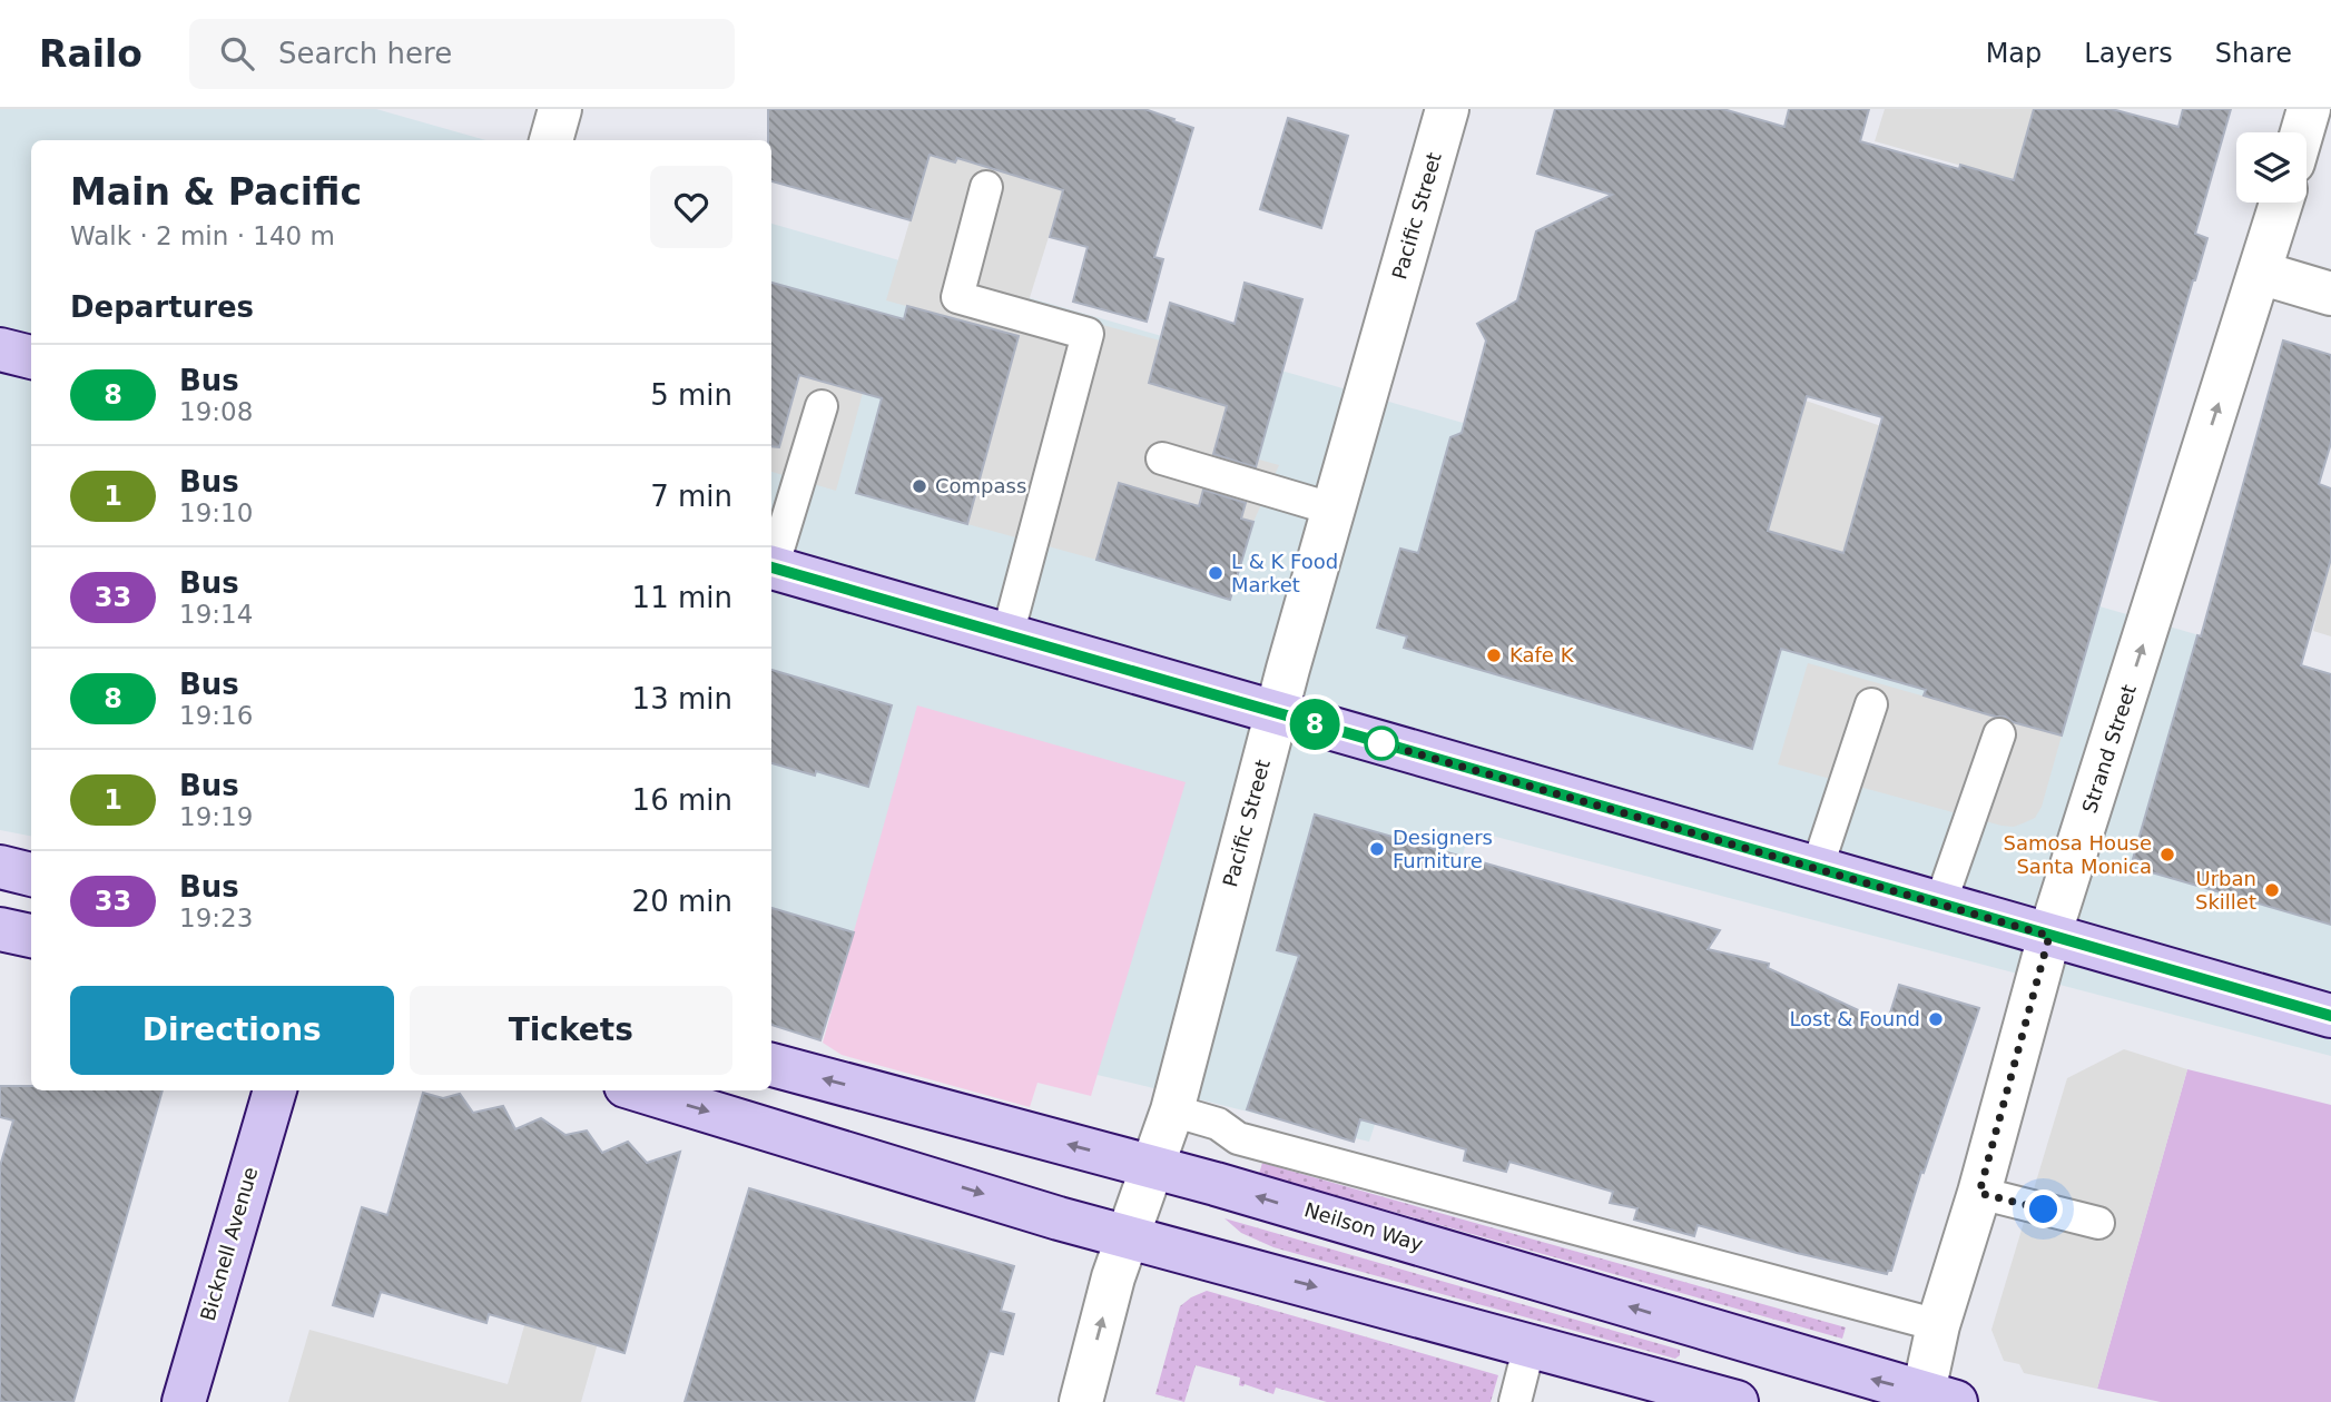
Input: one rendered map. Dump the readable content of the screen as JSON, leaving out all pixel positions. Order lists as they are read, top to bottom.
{
  "streets": {
    "main road": ["Neilson Way", "Bicknell Avenue"],
    "street": ["Pacific Street", "Strand Street"]
  },
  "crossings": [
    ["Pacific Street", "Neilson Way"],
    ["Strand Street", "Neilson Way"]
  ],
  "one_way": ["Strand Street"],
  "places": [
    "Compass",
    "L & K Food Market",
    "Kafe K",
    "Designers Furniture",
    "Samosa House Santa Monica",
    "Urban Skillet",
    "Lost & Found"
  ],
  "lines": ["bus line 8"],
  "page": {
    "header": "Railo",
    "search": "Search here",
    "nav": ["Map", "Layers", "Share"],
    "on_map": "8",
    "heading": [
      ["Main & Pacific", "Walk · 2 min · 140 m"],
      "Departures"
    ],
    "list": [
      {
        "mark": "8",
        "name": "Bus",
        "note": "19:08",
        "value": "5 min"
      },
      {
        "mark": "1",
        "name": "Bus",
        "note": "19:10",
        "value": "7 min"
      },
      {
        "mark": "33",
        "name": "Bus",
        "note": "19:14",
        "value": "11 min"
      },
      {
        "mark": "8",
        "name": "Bus",
        "note": "19:16",
        "value": "13 min"
      },
      {
        "mark": "1",
        "name": "Bus",
        "note": "19:19",
        "value": "16 min"
      },
      {
        "mark": "33",
        "name": "Bus",
        "note": "19:23",
        "value": "20 min"
      }
    ],
    "buttons": ["Directions", "Tickets"]
  }
}
